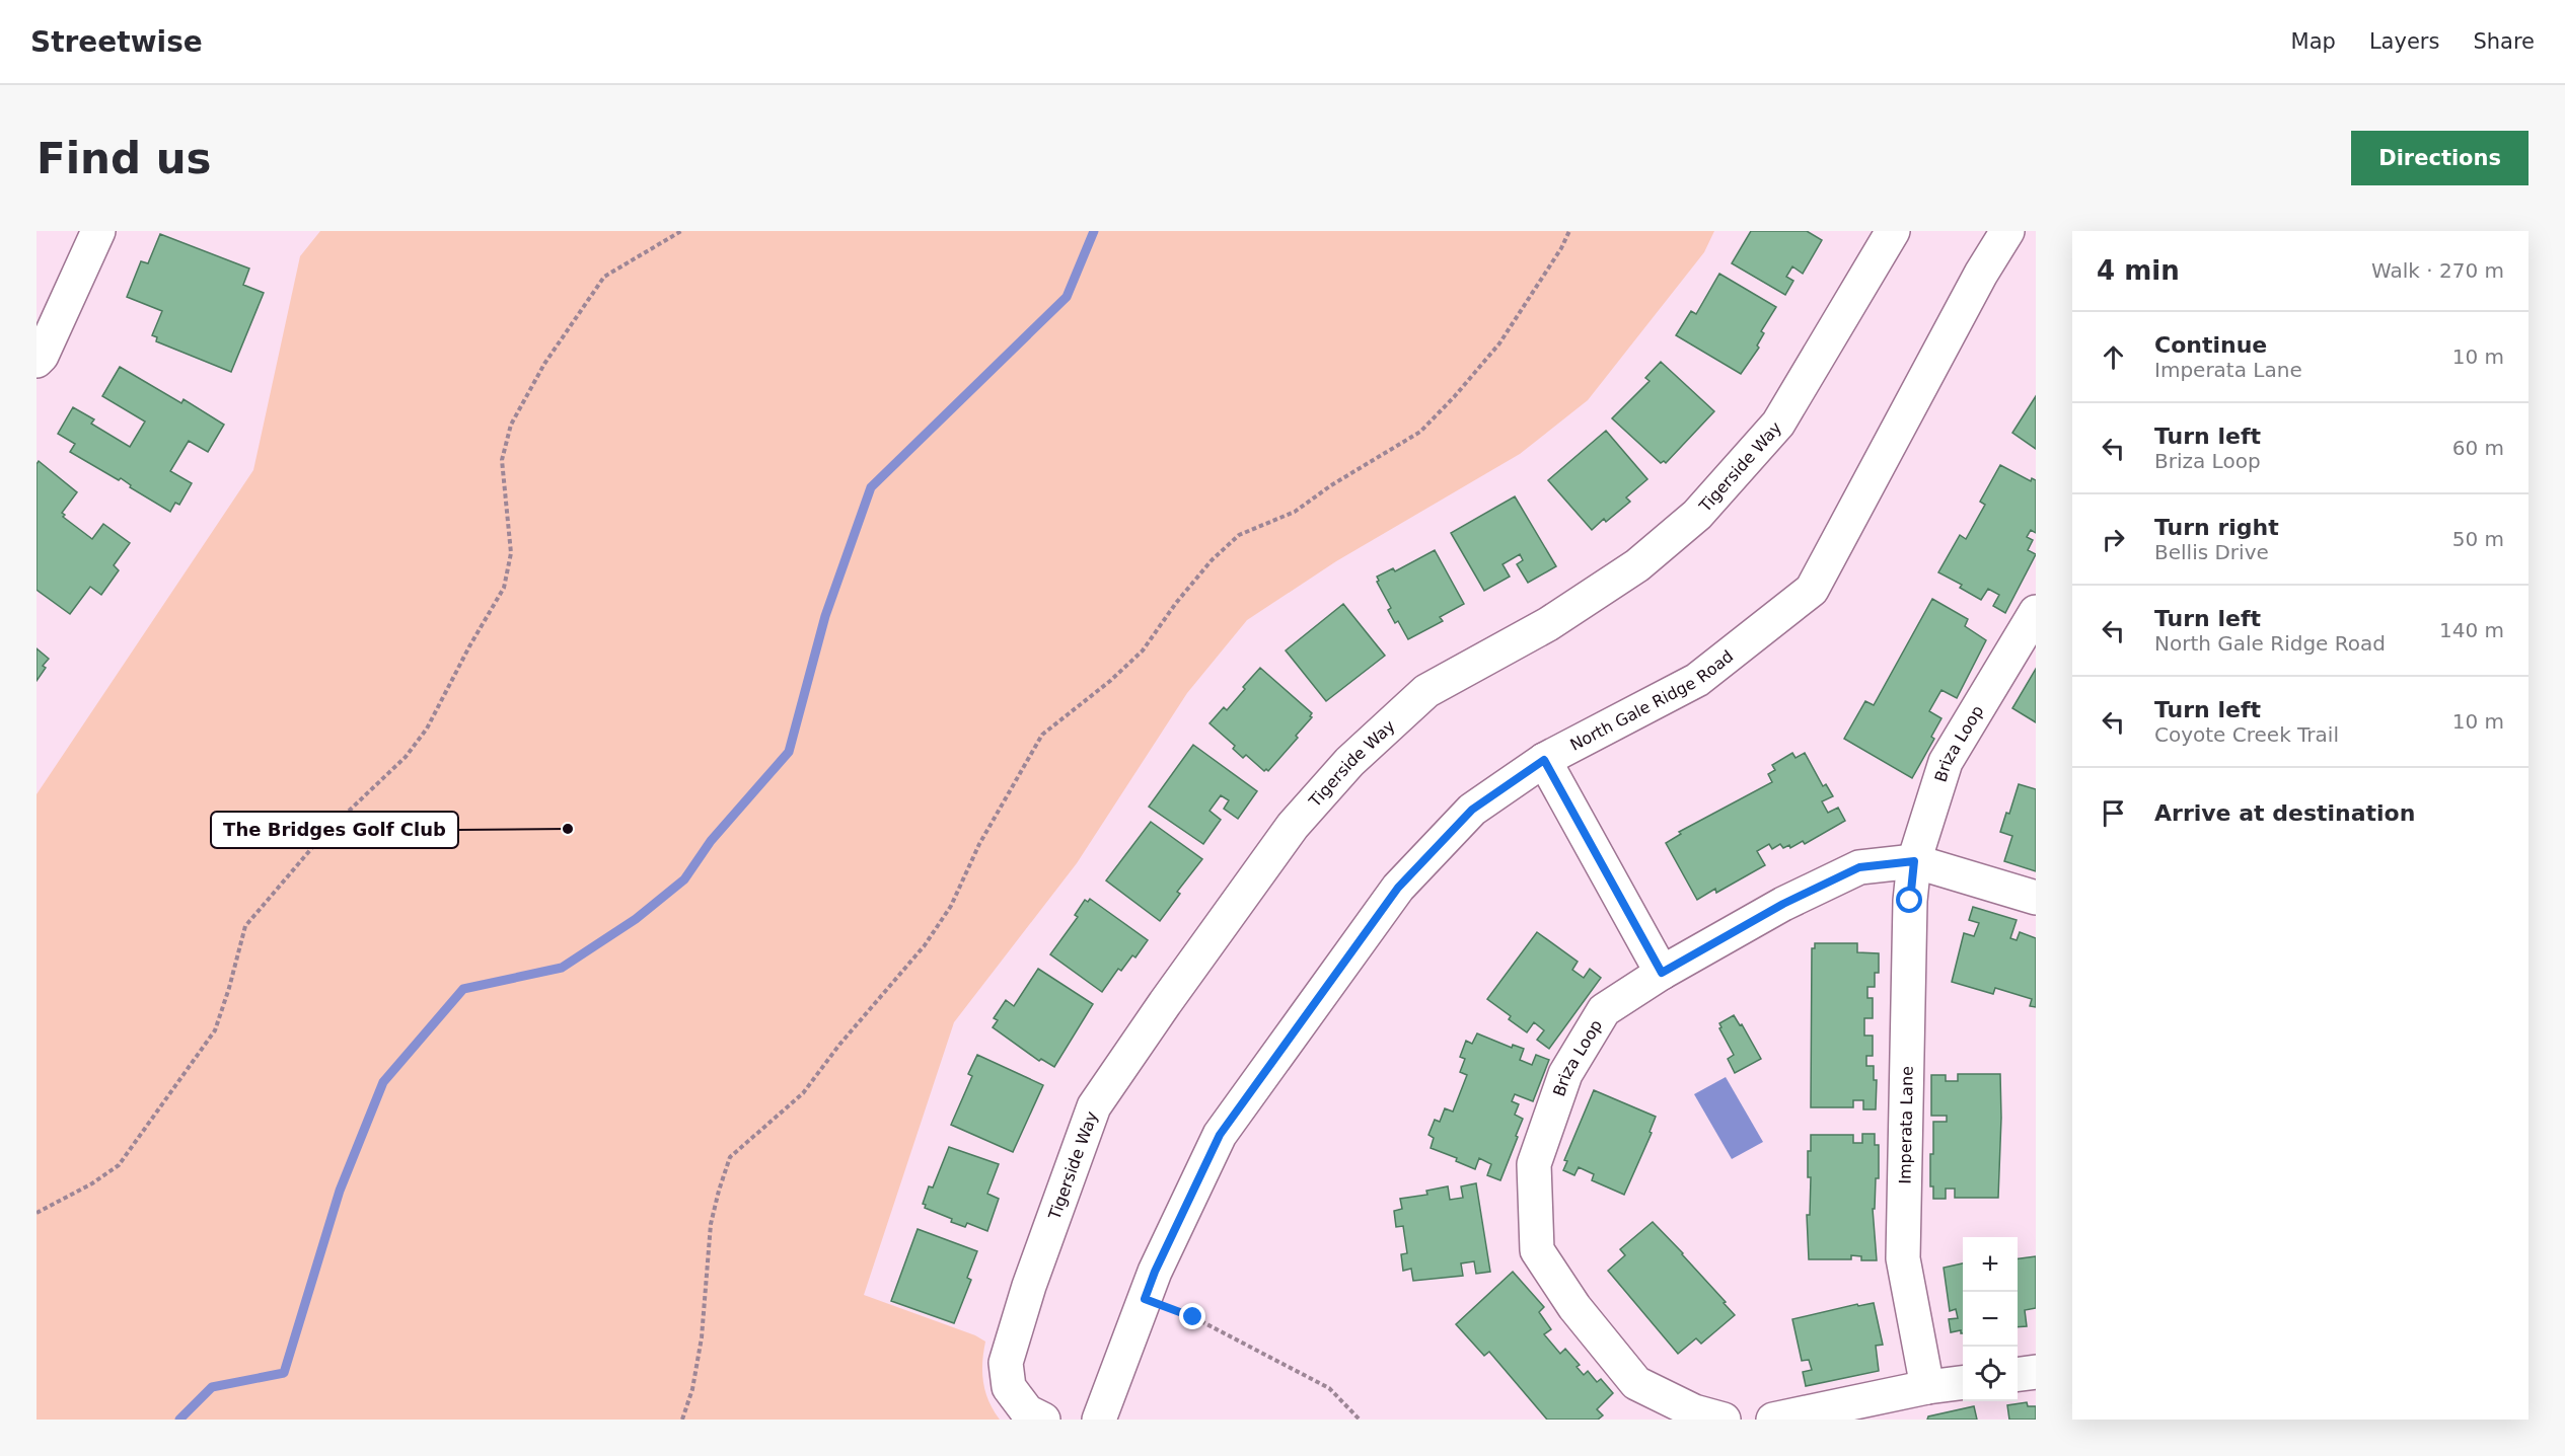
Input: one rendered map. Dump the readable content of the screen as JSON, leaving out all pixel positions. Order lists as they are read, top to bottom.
{
  "streets": {
    "street": [
      "Tigerside Way",
      "North Gale Ridge Road",
      "Briza Loop",
      "Imperata Lane"
    ]
  },
  "crossings": [
    ["Briza Loop", "Imperata Lane"]
  ],
  "places": ["The Bridges Golf Club"],
  "page": {
    "header": "Streetwise",
    "nav": ["Map", "Layers", "Share"],
    "buttons": "Directions",
    "title": "Find us",
    "heading": ["4 min", "Walk · 270 m"],
    "list": [
      ["Continue", "Imperata Lane", "10 m"],
      ["Turn left", "Briza Loop", "60 m"],
      ["Turn right", "Bellis Drive", "50 m"],
      ["Turn left", "North Gale Ridge Road", "140 m"],
      ["Turn left", "Coyote Creek Trail", "10 m"],
      "Arrive at destination"
    ],
    "map_buttons": ["+", "−"]
  }
}
